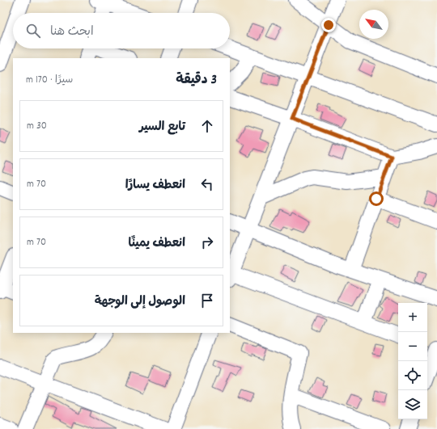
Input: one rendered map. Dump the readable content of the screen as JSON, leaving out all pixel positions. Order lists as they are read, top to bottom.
{
  "north": "top left",
  "page": {
    "search": "ابحث هنا",
    "heading": ["3 دقيقة", "سيرًا · 170 m"],
    "list": [
      ["تابع السير", "30 m"],
      ["انعطف يسارًا", "70 m"],
      ["انعطف يمينًا", "70 m"],
      "الوصول إلى الوجهة"
    ],
    "map_buttons": ["+", "−"]
  }
}
